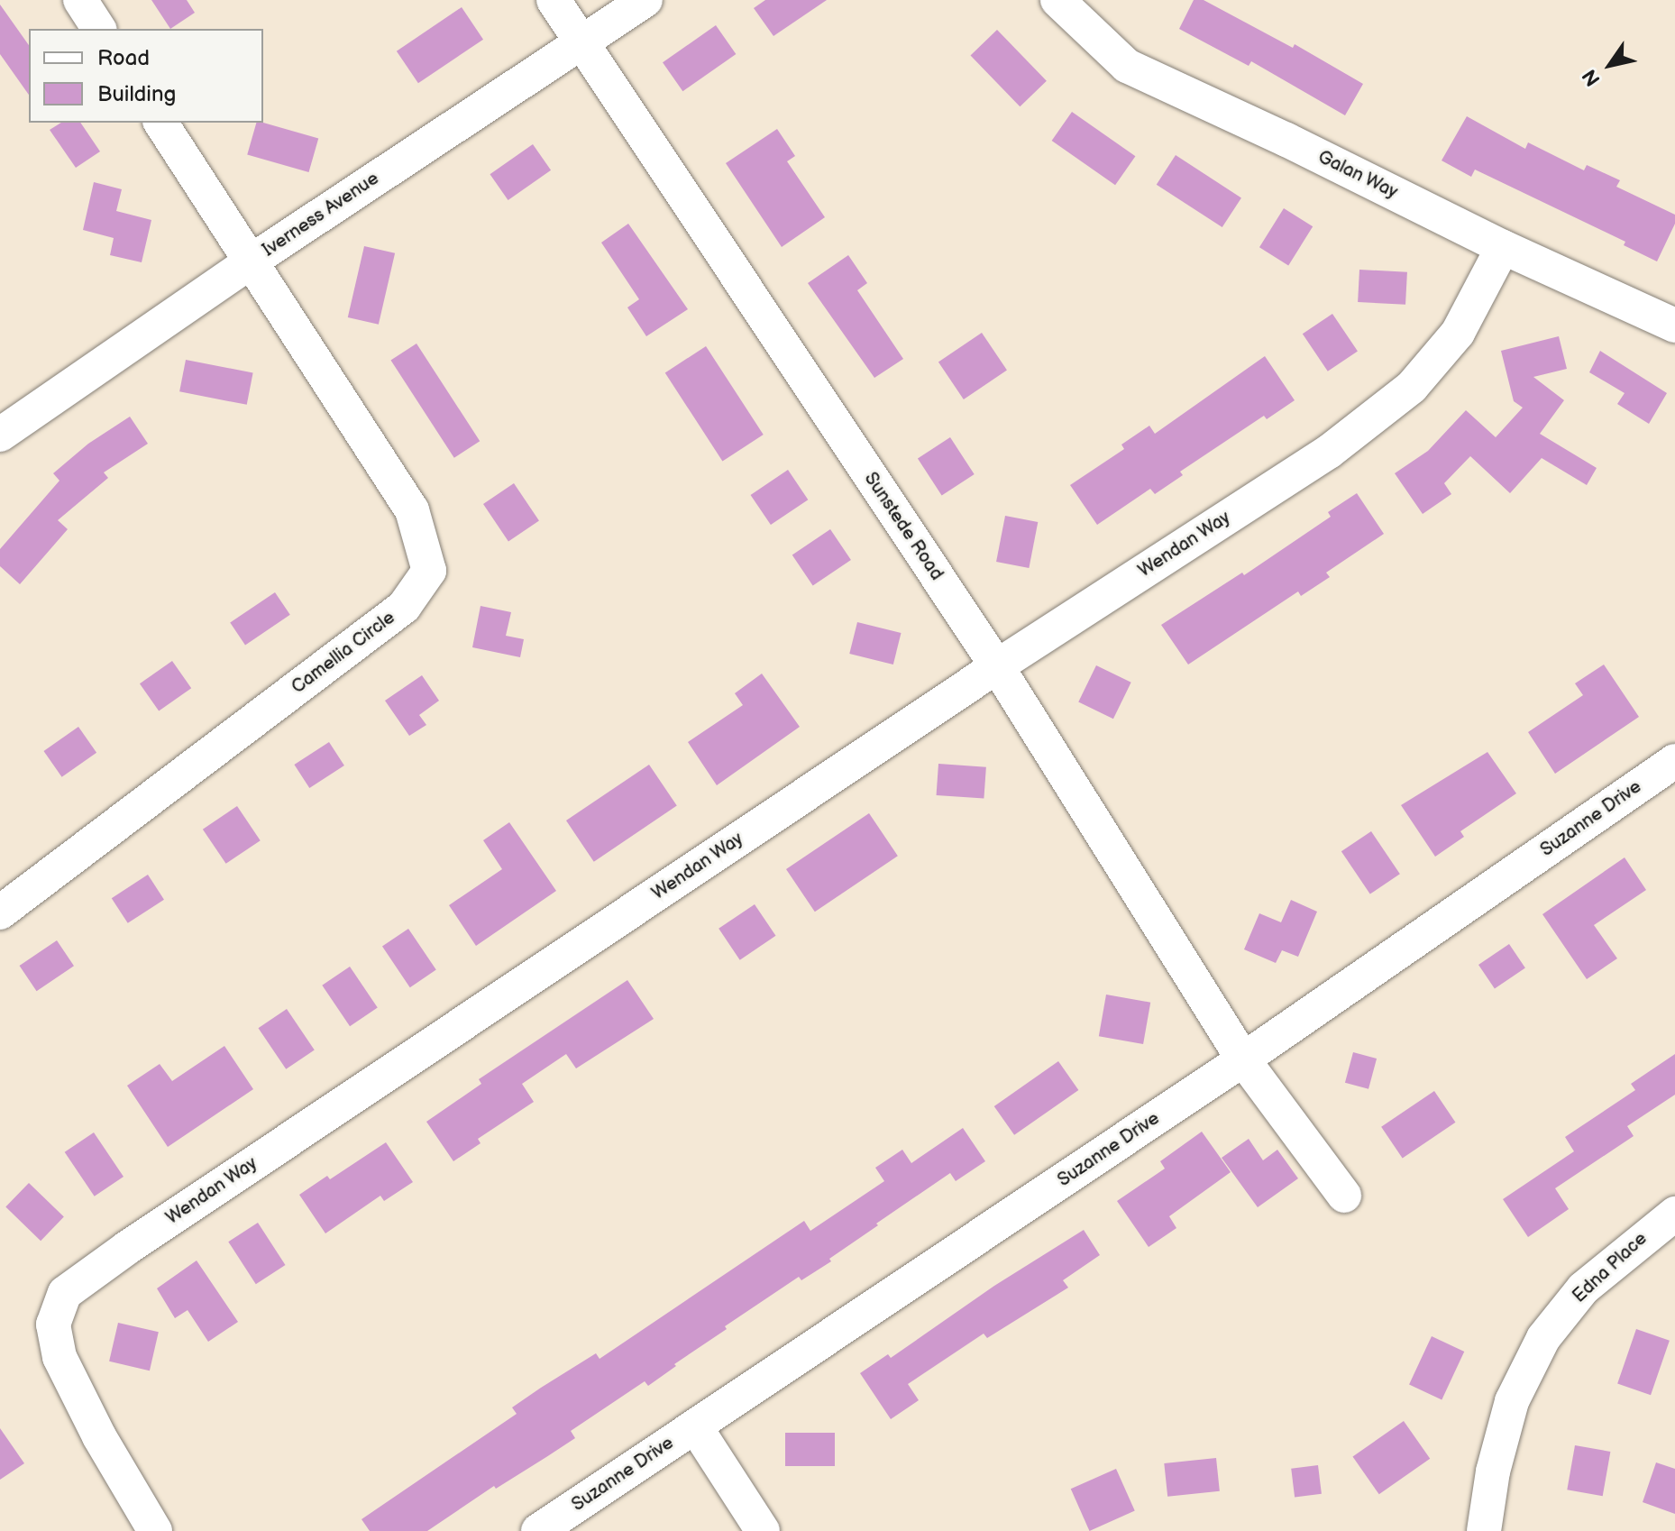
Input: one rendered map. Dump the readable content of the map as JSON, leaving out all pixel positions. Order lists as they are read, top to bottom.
{
  "streets": {
    "street": [
      "Galan Way",
      "Iverness Avenue",
      "Sunstede Road",
      "Wendan Way",
      "Camellia Circle",
      "Suzanne Drive",
      "Edna Place"
    ]
  },
  "crossings": [
    ["Galan Way", "Wendan Way"],
    ["Iverness Avenue", "Sunstede Road"],
    ["Iverness Avenue", "Camellia Circle"],
    ["Sunstede Road", "Wendan Way"],
    ["Sunstede Road", "Suzanne Drive"]
  ],
  "legend": ["Road", "Building"],
  "north": "bottom left"
}
